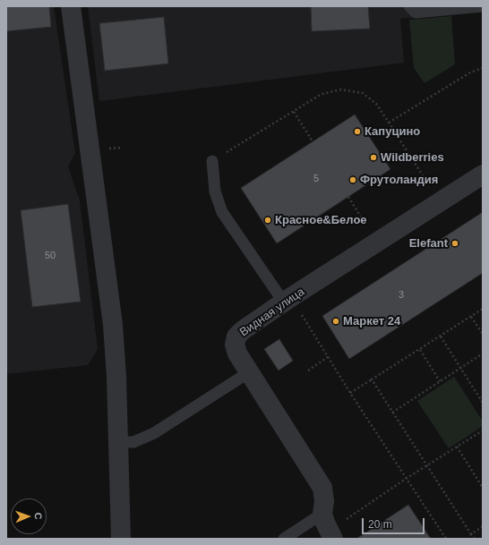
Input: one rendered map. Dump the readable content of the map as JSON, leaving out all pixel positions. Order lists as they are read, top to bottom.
{
  "streets": {
    "street": ["Видная улица"]
  },
  "places": [
    "Капуцино",
    "Wildberries",
    "Фрутоландия",
    "Красное&Белое",
    "Elefant",
    "Маркет 24"
  ],
  "house_numbers": ["5", "50", "3"],
  "scale_bar": "20 m",
  "north": "right"
}
